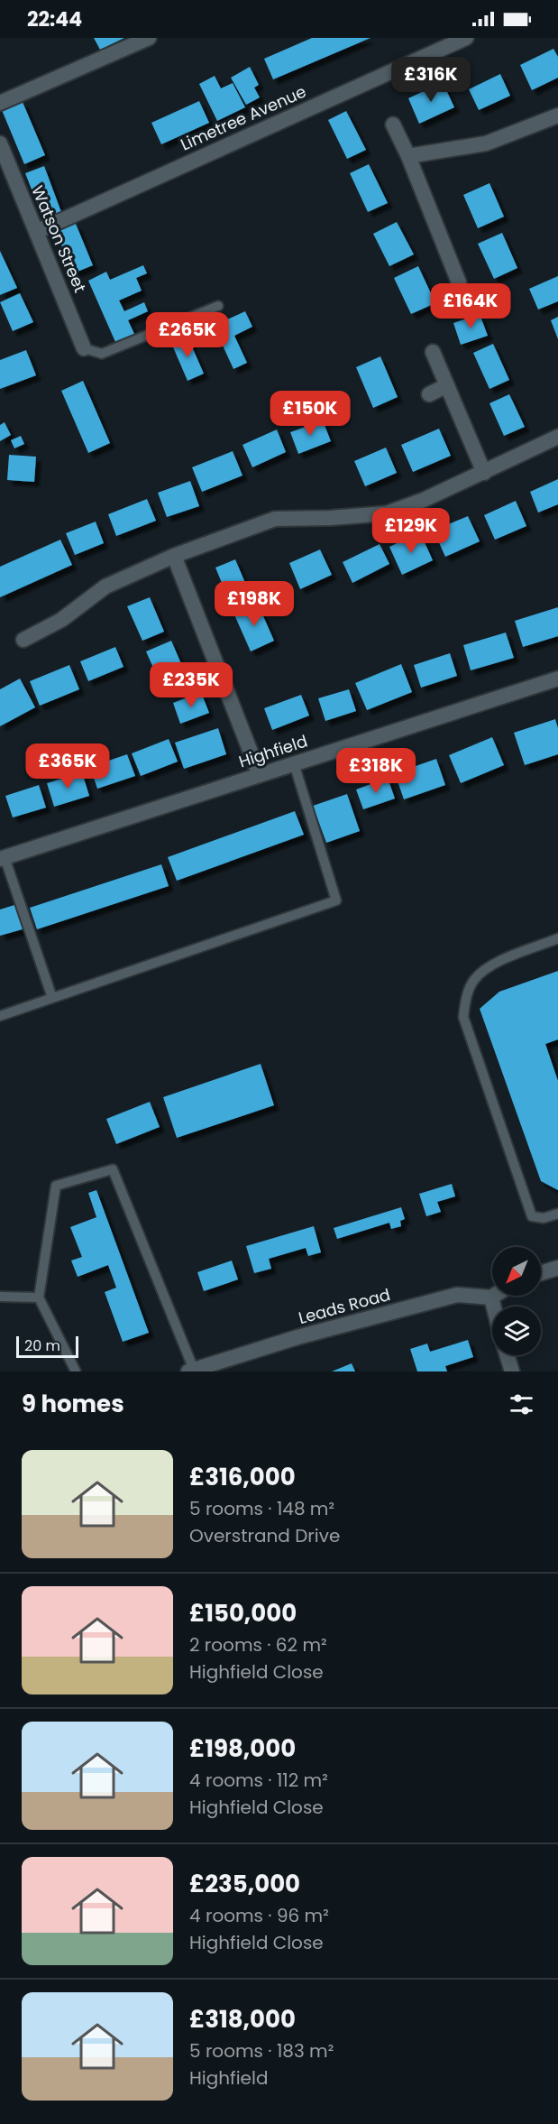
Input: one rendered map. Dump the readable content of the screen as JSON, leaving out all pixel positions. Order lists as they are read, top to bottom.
{
  "streets": {
    "street": [
      "Limetree Avenue",
      "Watson Street",
      "Highfield",
      "Leads Road"
    ]
  },
  "crossings": [
    ["Limetree Avenue", "Watson Street"]
  ],
  "scale_bar": "20 m",
  "north": "bottom left",
  "page": {
    "status": "22:44",
    "price": [
      "£316K",
      "£164K",
      "£265K",
      "£150K",
      "£129K",
      "£198K",
      "£235K",
      "£365K",
      "£318K"
    ],
    "scale": "20 m",
    "heading": "9 homes",
    "list": [
      {
        "name": "£316,000",
        "note": "5 rooms · 148 m² · Overstrand Drive"
      },
      {
        "name": "£150,000",
        "note": "2 rooms · 62 m² · Highfield Close"
      },
      {
        "name": "£198,000",
        "note": "4 rooms · 112 m² · Highfield Close"
      },
      {
        "name": "£235,000",
        "note": "4 rooms · 96 m² · Highfield Close"
      },
      {
        "name": "£318,000",
        "note": "5 rooms · 183 m² · Highfield"
      }
    ]
  }
}
